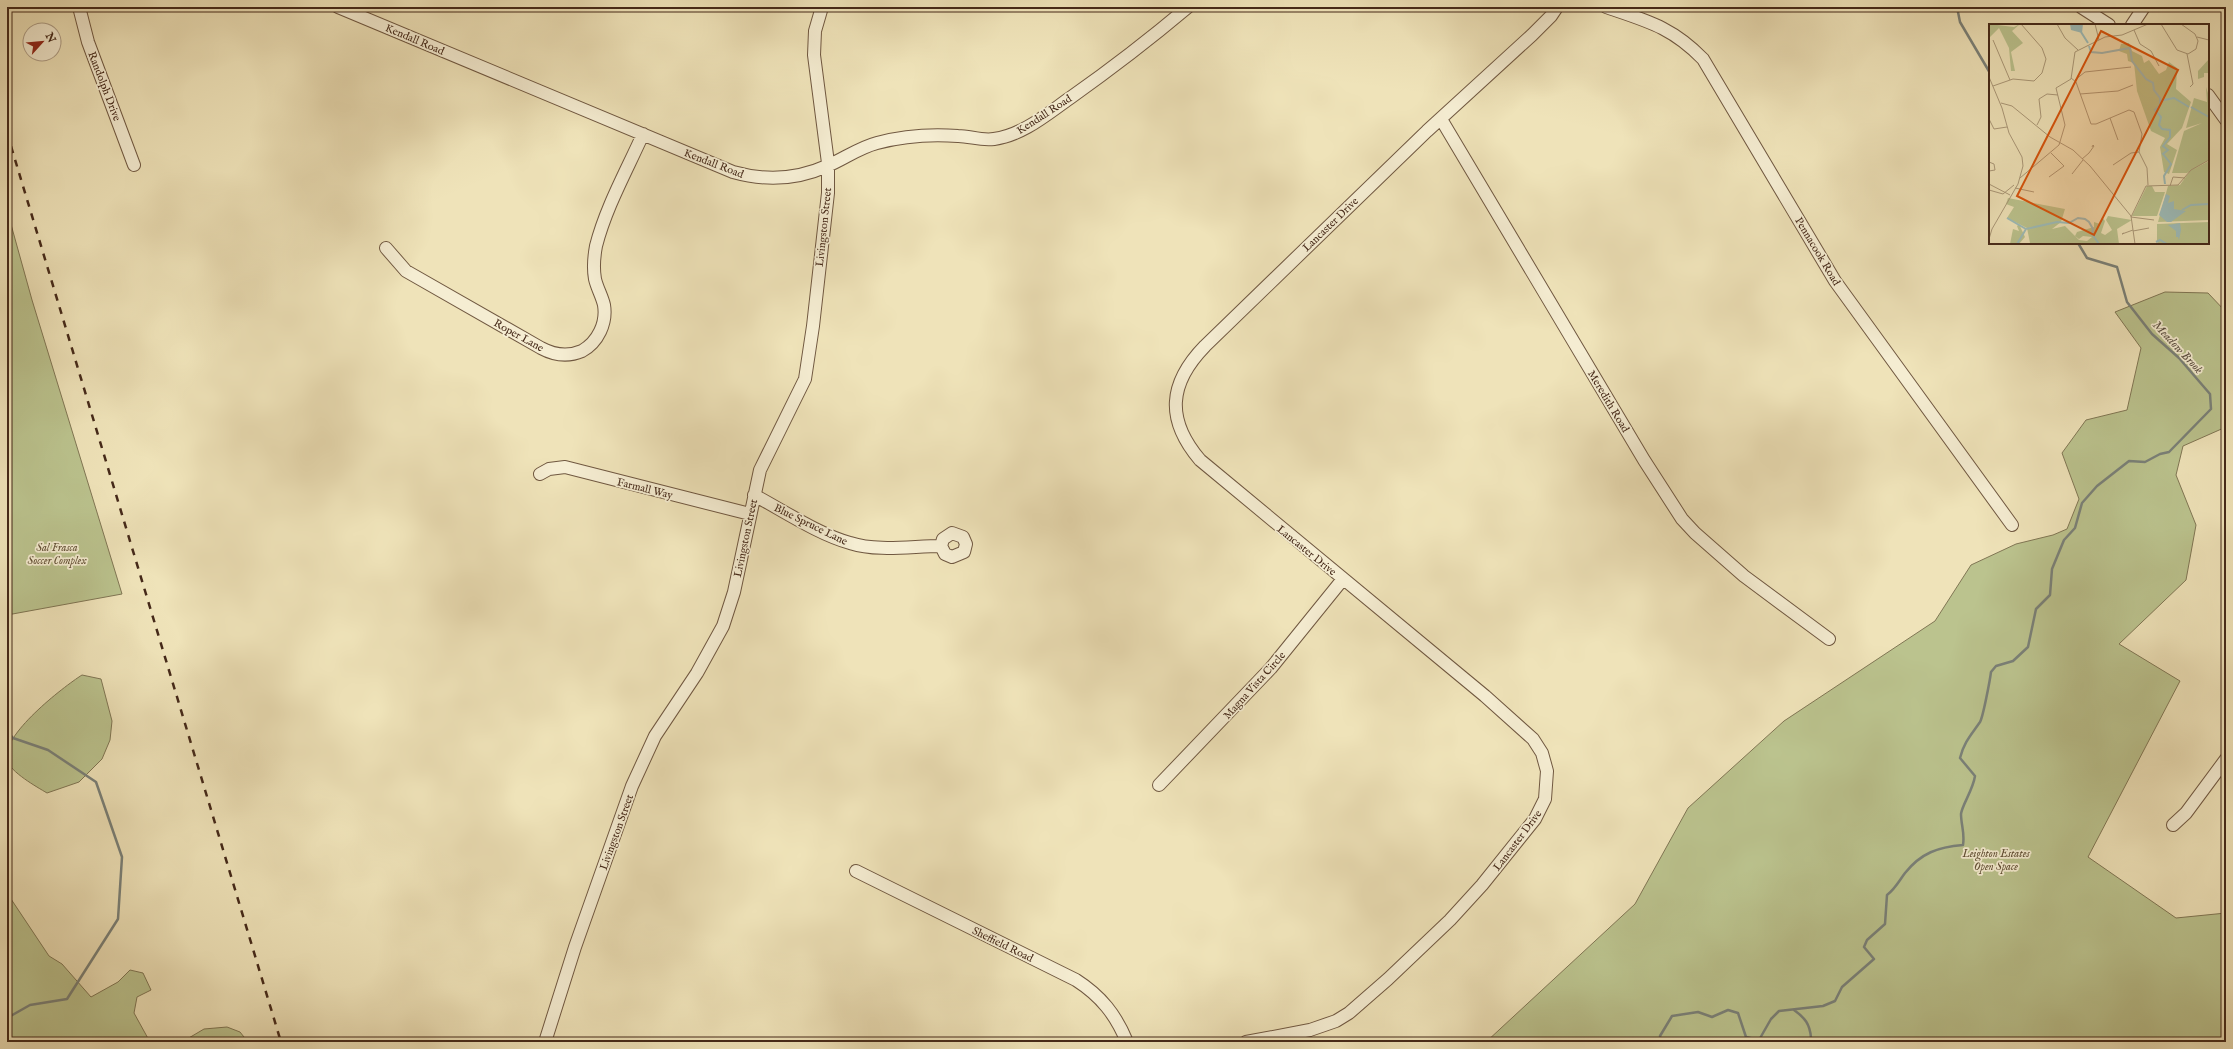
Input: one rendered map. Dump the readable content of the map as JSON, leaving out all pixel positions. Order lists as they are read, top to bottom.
{
  "streets": {
    "street": [
      "Kendall Road",
      "Randolph Drive",
      "Lancaster Drive",
      "Livingston Street",
      "Pennacook Road",
      "Roper Lane",
      "Meredith Road",
      "Farmall Way",
      "Blue Spruce Lane",
      "Magna Vista Circle",
      "Sheffield Road"
    ]
  },
  "crossings": [
    ["Kendall Road", "Livingston Street"],
    ["Kendall Road", "Roper Lane"],
    ["Lancaster Drive", "Meredith Road"],
    ["Lancaster Drive", "Magna Vista Circle"],
    ["Livingston Street", "Farmall Way"],
    ["Livingston Street", "Blue Spruce Lane"]
  ],
  "water": ["Meadow Brook"],
  "parks": ["Sal Frasca Soccer Complex", "Leighton Estates Open Space"],
  "north": "top right"
}
